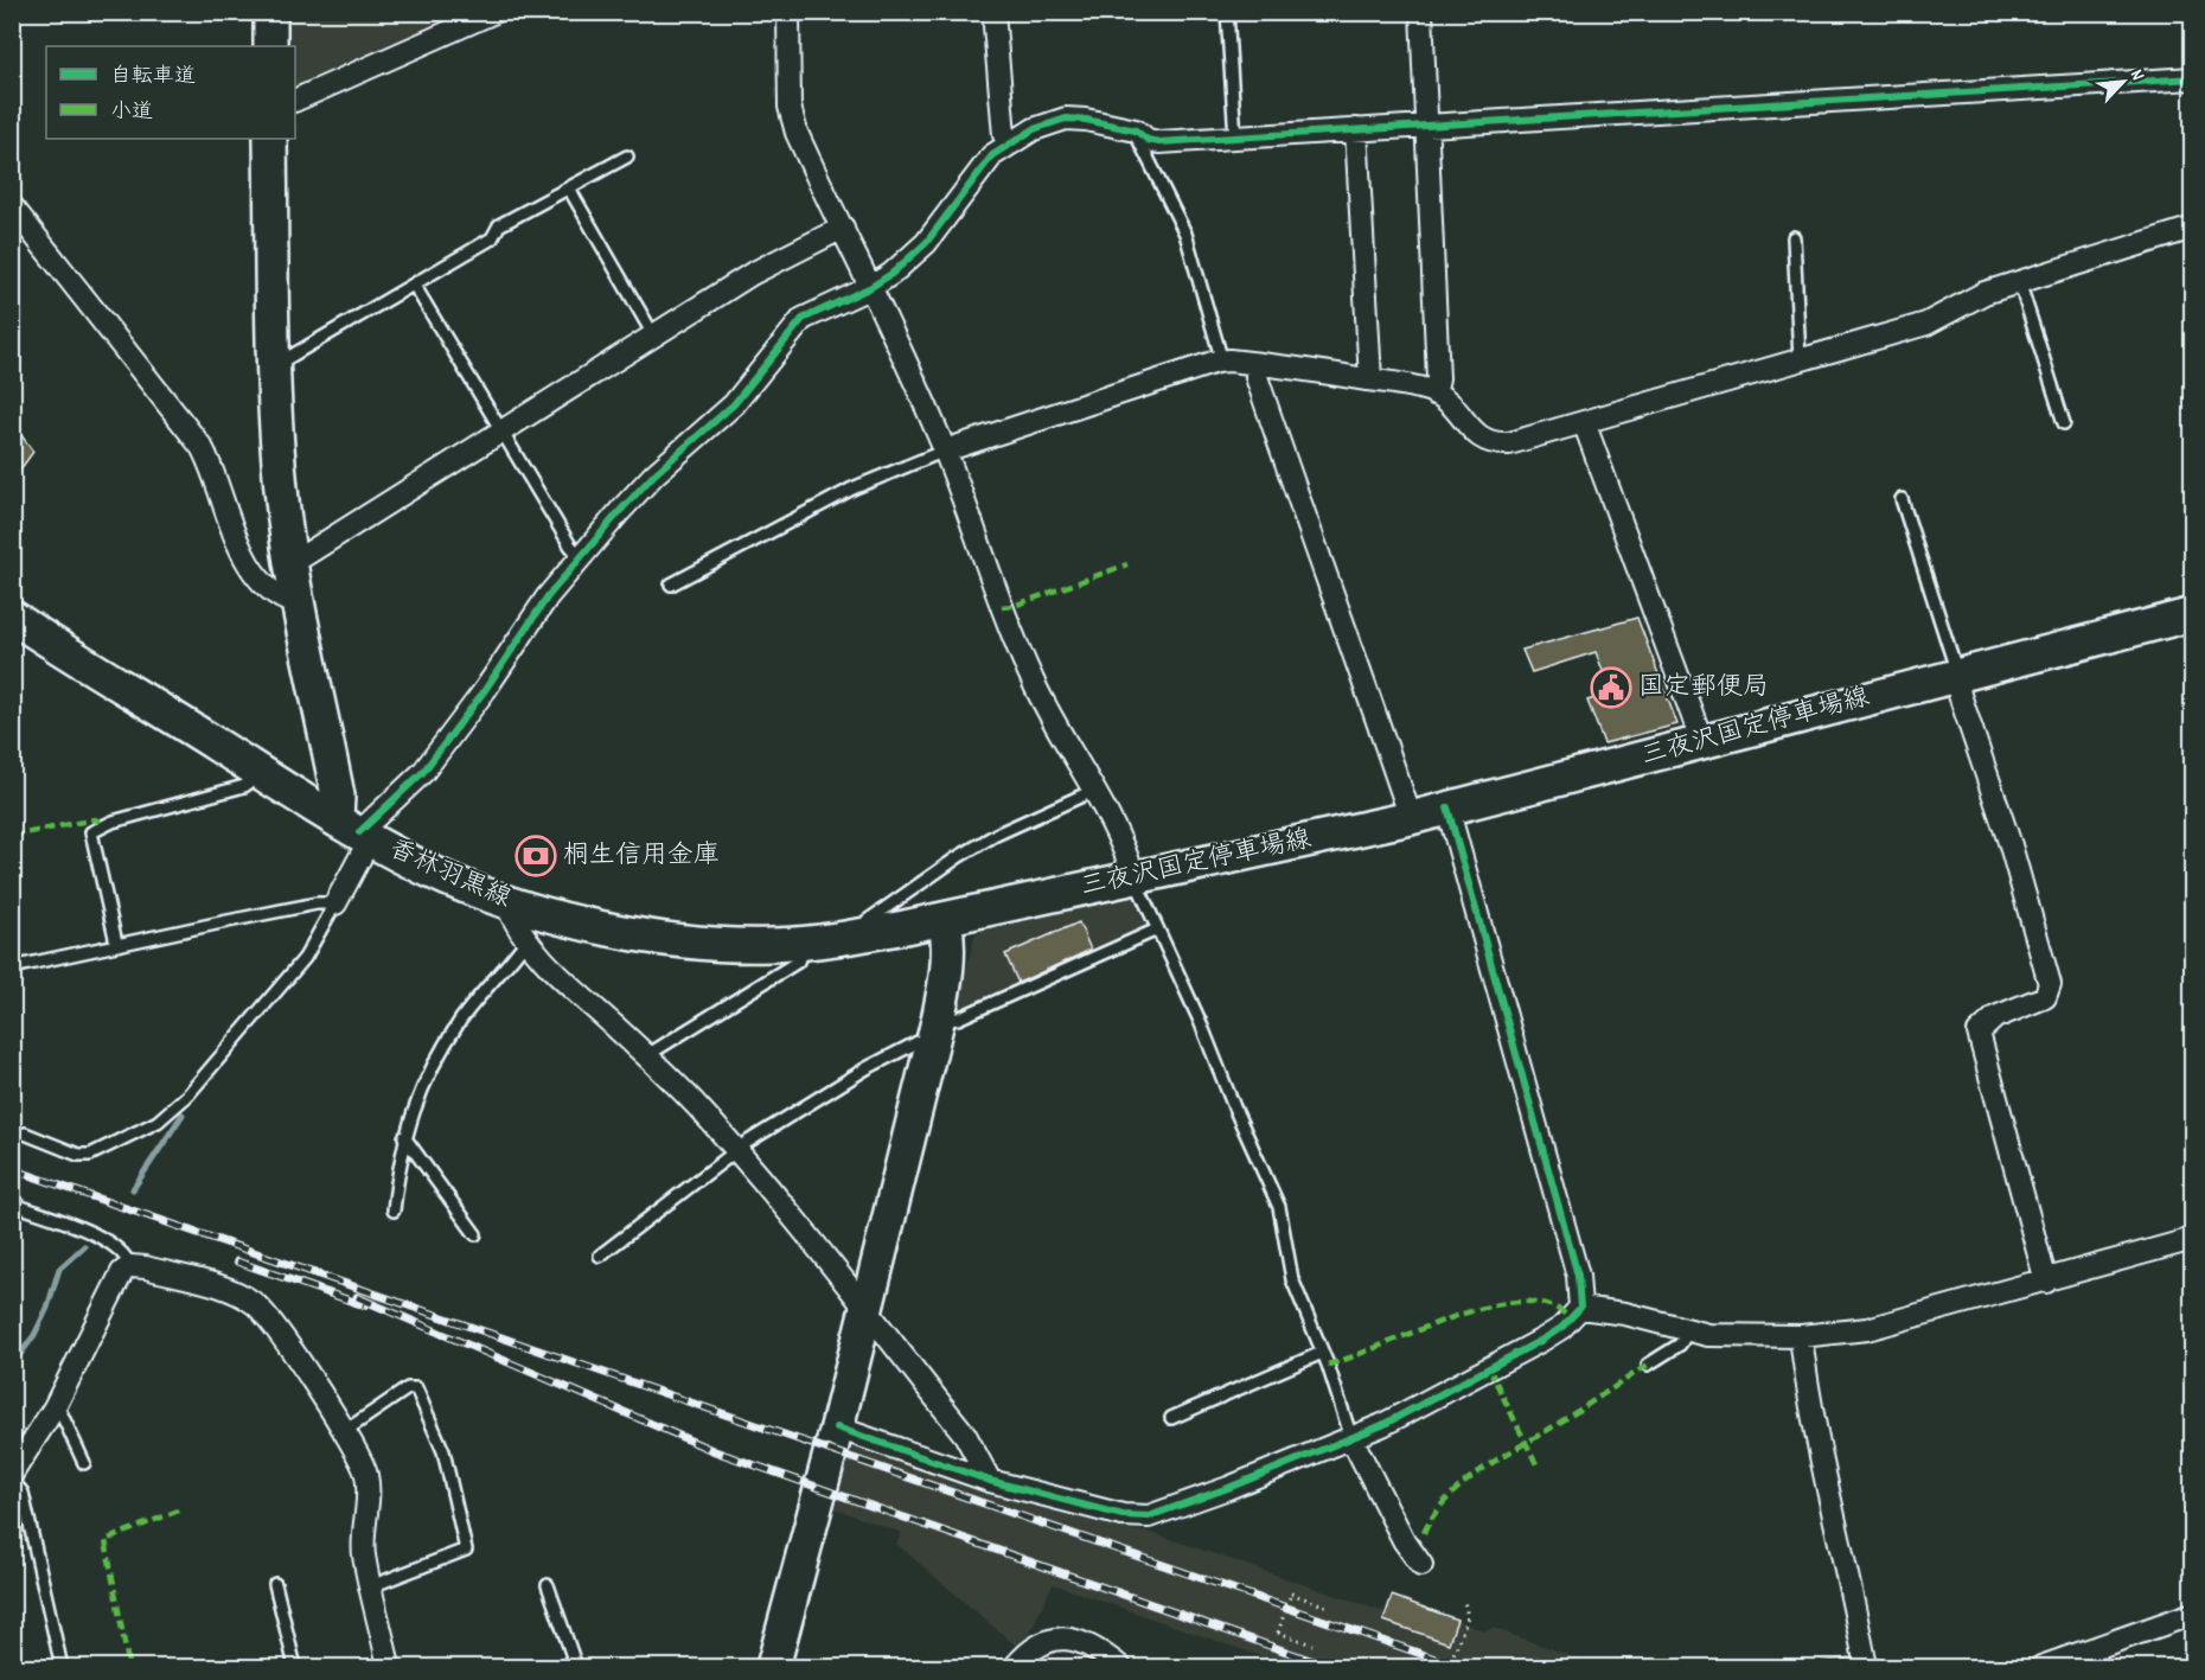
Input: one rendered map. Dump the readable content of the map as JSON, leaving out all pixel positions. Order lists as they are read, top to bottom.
{
  "streets": {
    "main road": ["三夜沢国定停車場線", "香林羽黒線"]
  },
  "crossings": [
    ["三夜沢国定停車場線", "香林羽黒線"]
  ],
  "places": {
    "public building": ["国定郵便局"],
    "bank": ["桐生信用金庫"]
  },
  "legend": ["自転車道", "小道"],
  "north": "top right"
}
